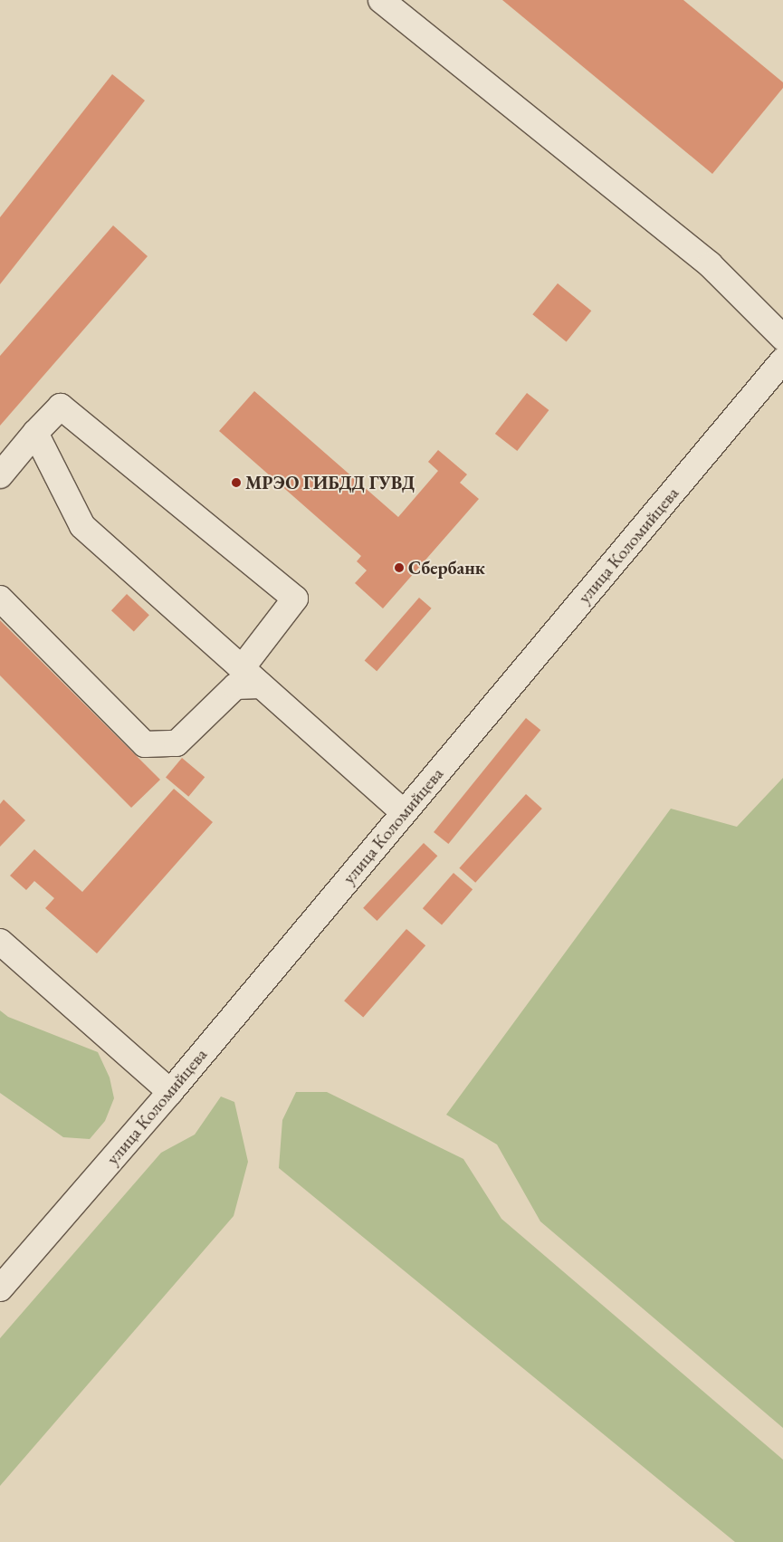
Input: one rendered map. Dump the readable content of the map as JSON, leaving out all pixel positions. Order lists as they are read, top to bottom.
{
  "streets": {
    "street": ["улица Коломийцева"]
  },
  "places": ["МРЭО ГИБДД ГУВД", "Сбербанк"]
}
